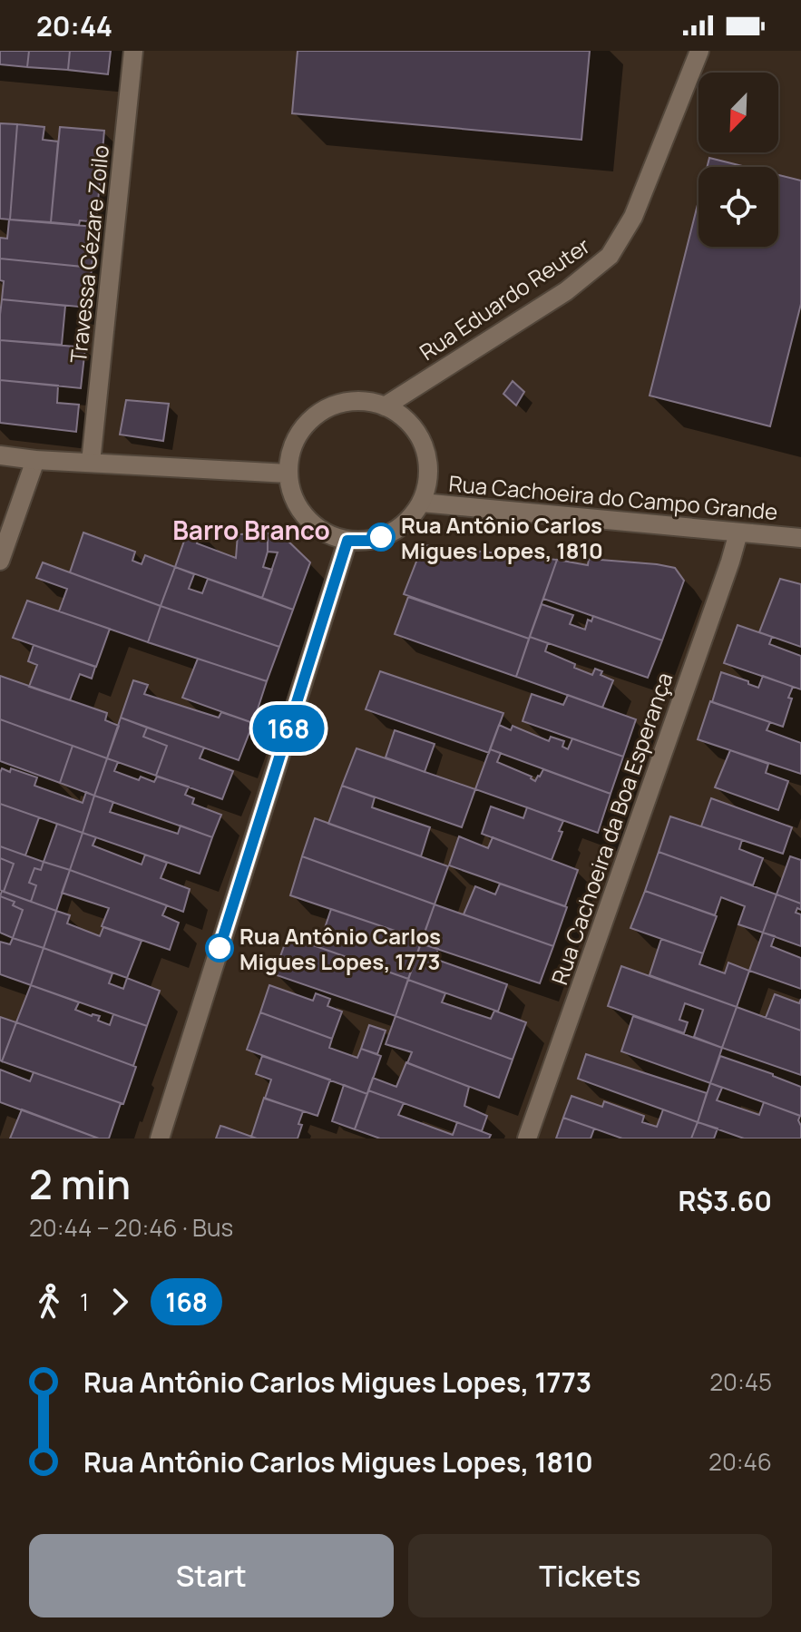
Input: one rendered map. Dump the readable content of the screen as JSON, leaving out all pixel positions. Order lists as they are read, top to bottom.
{
  "streets": {
    "street": [
      "Travessa Cézare Zoilo",
      "Rua Eduardo Reuter",
      "Rua Cachoeira do Campo Grande",
      "Rua Cachoeira da Boa Esperança"
    ]
  },
  "crossings": [
    ["Rua Eduardo Reuter", "Rua Cachoeira do Campo Grande"],
    ["Rua Cachoeira do Campo Grande", "Rua Cachoeira da Boa Esperança"]
  ],
  "districts": ["Barro Branco"],
  "places": ["Rua Antônio Carlos Migues Lopes, 1810", "Rua Antônio Carlos Migues Lopes, 1773"],
  "lines": ["bus line 168"],
  "north": "bottom left",
  "page": {
    "status": "20:44",
    "on_map": "168",
    "heading": ["2 min", "20:44 – 20:46 · Bus", "R$3.60"],
    "legs": ["1", "168"],
    "list": [
      {
        "name": "Rua Antônio Carlos Migues Lopes, 1773",
        "value": "20:45"
      },
      {
        "name": "Rua Antônio Carlos Migues Lopes, 1810",
        "value": "20:46"
      }
    ],
    "buttons": ["Start", "Tickets"]
  }
}
